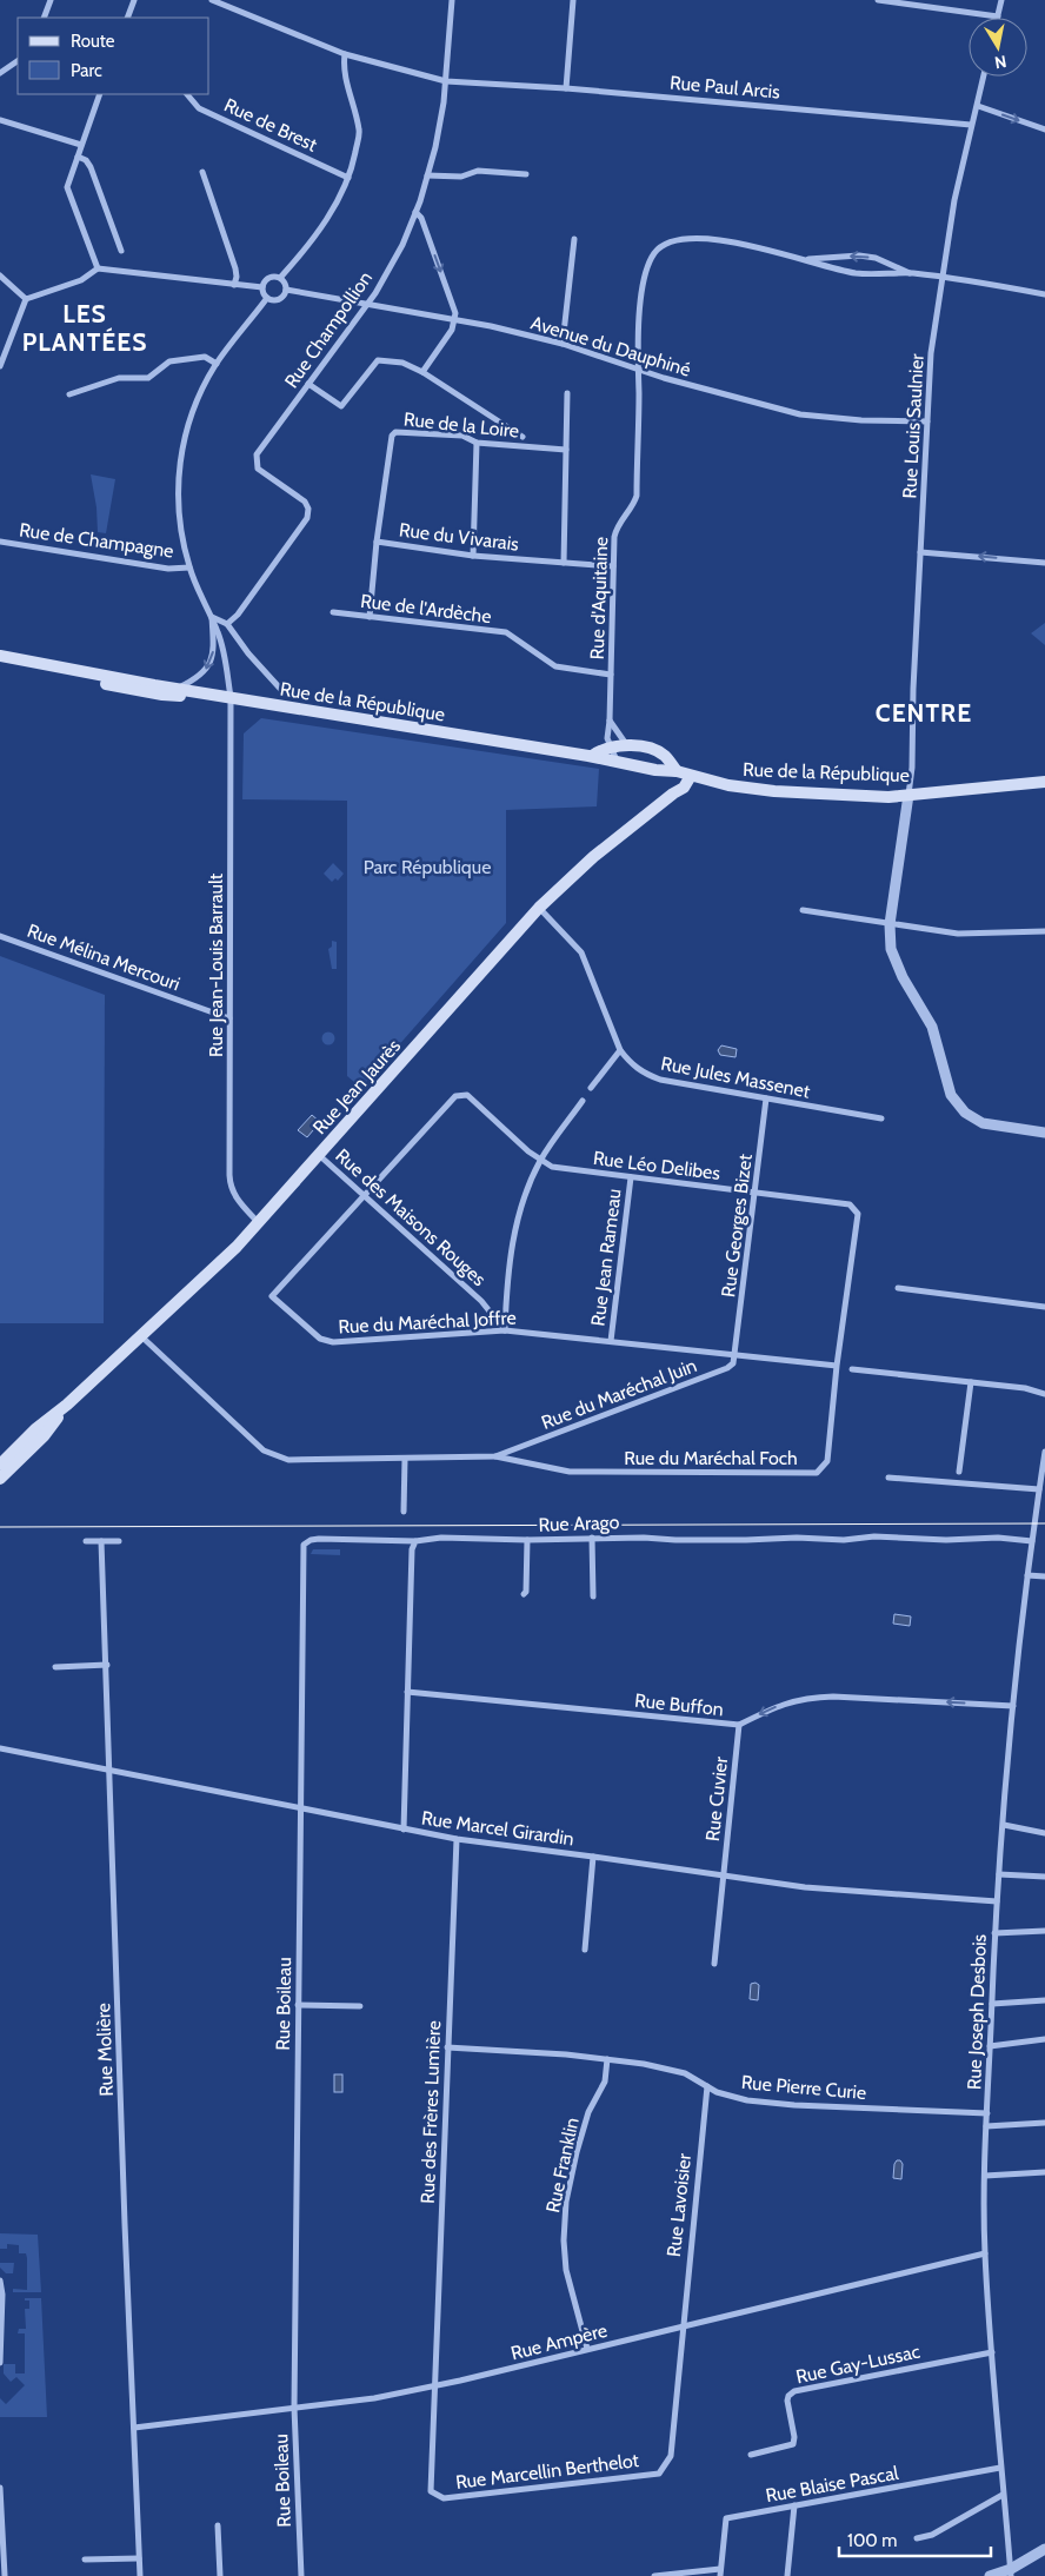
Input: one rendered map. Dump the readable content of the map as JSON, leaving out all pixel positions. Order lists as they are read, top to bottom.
{
  "streets": {
    "main road": ["Rue de la République", "Rue Jean Jaurès"],
    "street": [
      "Rue Paul Arcis",
      "Rue de Brest",
      "Rue Champollion",
      "Avenue du Dauphiné",
      "Rue de la Loire",
      "Rue Louis Saulnier",
      "Rue du Vivarais",
      "Rue de Champagne",
      "Rue d'Aquitaine",
      "Rue de l'Ardèche",
      "Rue Mélina Mercouri",
      "Rue Jean-Louis Barrault",
      "Rue Jules Massenet",
      "Rue Léo Delibes",
      "Rue des Maisons Rouges",
      "Rue Georges Bizet",
      "Rue Jean Rameau",
      "Rue du Maréchal Joffre",
      "Rue du Maréchal Juin",
      "Rue du Maréchal Foch",
      "Rue Arago",
      "Rue Buffon",
      "Rue Cuvier",
      "Rue Marcel Girardin",
      "Rue Boileau",
      "Rue Joseph Desbois",
      "Rue Molière",
      "Rue Pierre Curie",
      "Rue des Frères Lumière",
      "Rue Franklin",
      "Rue Lavoisier",
      "Rue Ampère",
      "Rue Gay-Lussac",
      "Rue Marcellin Berthelot",
      "Rue Blaise Pascal"
    ]
  },
  "crossings": [
    ["Rue Paul Arcis", "Rue Champollion"],
    ["Rue Paul Arcis", "Rue Louis Saulnier"],
    ["Rue Champollion", "Avenue du Dauphiné"],
    ["Avenue du Dauphiné", "Rue Louis Saulnier"],
    ["Avenue du Dauphiné", "Rue d'Aquitaine"],
    ["Avenue du Dauphiné", "Rue Jean-Louis Barrault"],
    ["Rue de la Loire", "Rue du Vivarais"],
    ["Rue Louis Saulnier", "Rue d'Aquitaine"],
    ["Rue Louis Saulnier", "Rue de la République"],
    ["Rue du Vivarais", "Rue d'Aquitaine"],
    ["Rue du Vivarais", "Rue de l'Ardèche"],
    ["Rue de Champagne", "Rue Jean-Louis Barrault"],
    ["Rue d'Aquitaine", "Rue de l'Ardèche"],
    ["Rue d'Aquitaine", "Rue de la République"],
    ["Rue de la République", "Rue Jean-Louis Barrault"],
    ["Rue de la République", "Rue Jean Jaurès"],
    ["Rue Mélina Mercouri", "Rue Jean-Louis Barrault"],
    ["Rue Jean-Louis Barrault", "Rue Jean Jaurès"],
    ["Rue Jules Massenet", "Rue Jean Jaurès"],
    ["Rue Jules Massenet", "Rue Georges Bizet"],
    ["Rue Jean Jaurès", "Rue des Maisons Rouges"],
    ["Rue Jean Jaurès", "Rue du Maréchal Juin"],
    ["Rue Léo Delibes", "Rue des Maisons Rouges"],
    ["Rue Léo Delibes", "Rue Georges Bizet"],
    ["Rue Léo Delibes", "Rue Jean Rameau"],
    ["Rue Léo Delibes", "Rue du Maréchal Joffre"],
    ["Rue Léo Delibes", "Rue du Maréchal Foch"],
    ["Rue des Maisons Rouges", "Rue du Maréchal Joffre"],
    ["Rue Georges Bizet", "Rue du Maréchal Joffre"],
    ["Rue Georges Bizet", "Rue du Maréchal Juin"],
    ["Rue Jean Rameau", "Rue du Maréchal Joffre"],
    ["Rue du Maréchal Joffre", "Rue du Maréchal Juin"],
    ["Rue du Maréchal Juin", "Rue du Maréchal Foch"],
    ["Rue Arago", "Rue Boileau"],
    ["Rue Arago", "Rue Joseph Desbois"],
    ["Rue Buffon", "Rue Cuvier"],
    ["Rue Buffon", "Rue Joseph Desbois"],
    ["Rue Cuvier", "Rue Marcel Girardin"],
    ["Rue Marcel Girardin", "Rue Boileau"],
    ["Rue Marcel Girardin", "Rue Joseph Desbois"],
    ["Rue Marcel Girardin", "Rue Molière"],
    ["Rue Marcel Girardin", "Rue des Frères Lumière"],
    ["Rue Boileau", "Rue Ampère"],
    ["Rue Joseph Desbois", "Rue Pierre Curie"],
    ["Rue Joseph Desbois", "Rue Ampère"],
    ["Rue Joseph Desbois", "Rue Gay-Lussac"],
    ["Rue Joseph Desbois", "Rue Blaise Pascal"],
    ["Rue Molière", "Rue Ampère"],
    ["Rue Pierre Curie", "Rue des Frères Lumière"],
    ["Rue Pierre Curie", "Rue Franklin"],
    ["Rue Pierre Curie", "Rue Lavoisier"],
    ["Rue des Frères Lumière", "Rue Ampère"],
    ["Rue des Frères Lumière", "Rue Marcellin Berthelot"],
    ["Rue Franklin", "Rue Ampère"],
    ["Rue Lavoisier", "Rue Ampère"],
    ["Rue Lavoisier", "Rue Marcellin Berthelot"],
    ["Rue Ampère", "Rue Marcellin Berthelot"]
  ],
  "one_way": ["Rue Buffon"],
  "districts": ["LES PLANTÉES", "CENTRE"],
  "parks": ["Parc République"],
  "legend": ["Route", "Parc"],
  "scale_bar": "100 m",
  "north": "bottom"
}
